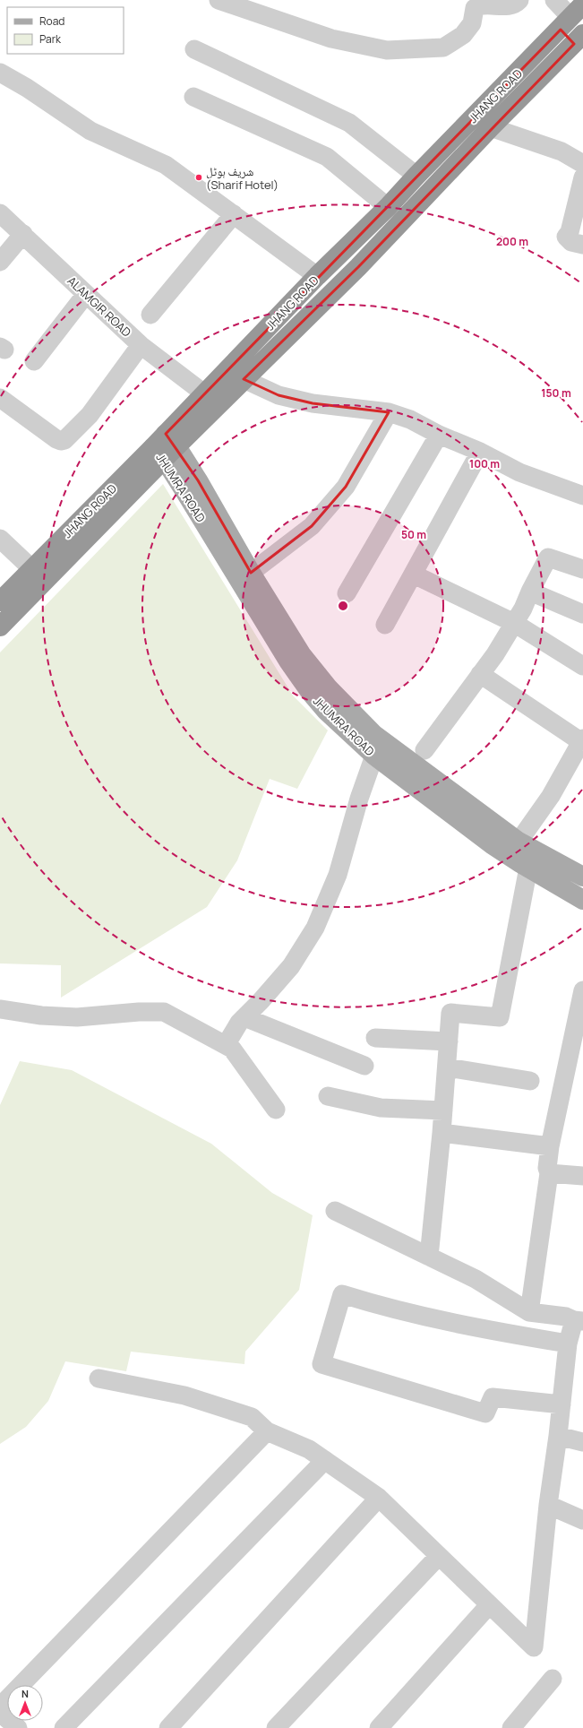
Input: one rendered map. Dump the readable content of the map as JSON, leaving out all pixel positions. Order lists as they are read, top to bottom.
{
  "streets": {
    "highway": ["JHANG ROAD"],
    "main road": ["JHUMRA ROAD"],
    "street": ["ALAMGIR ROAD"]
  },
  "crossings": [
    ["JHANG ROAD", "ALAMGIR ROAD"],
    ["JHANG ROAD", "JHUMRA ROAD"]
  ],
  "places": ["شریف ہوٹل (Sharif Hotel)"],
  "legend": ["Road", "Park"],
  "north": "top",
  "rings": [
    "200 m",
    "150 m",
    "100 m",
    "50 m"
  ]
}
